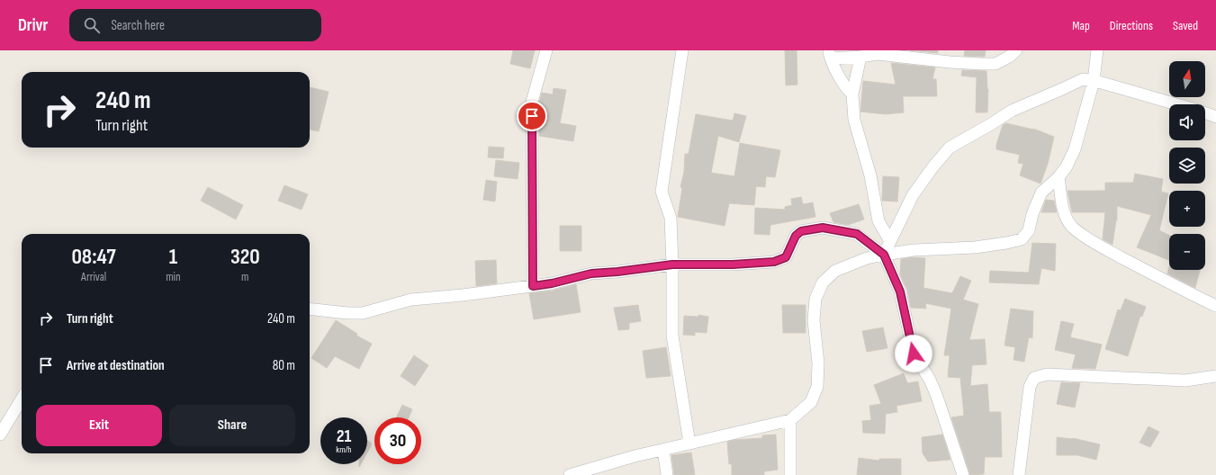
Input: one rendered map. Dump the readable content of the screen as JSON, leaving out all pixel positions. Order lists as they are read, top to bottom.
{
  "north": "top",
  "page": {
    "header": "Drivr",
    "search": "Search here",
    "nav": ["Map", "Directions", "Saved"],
    "map_buttons": ["+", "−"],
    "turn": ["240 m", "Turn right"],
    "eta": [
      "08:47",
      "Arrival",
      "1",
      "min",
      "320",
      "m"
    ],
    "list": [
      {
        "name": "Turn right",
        "value": "240 m"
      },
      {
        "name": "Arrive at destination",
        "value": "80 m"
      }
    ],
    "buttons": ["Exit", "Share"],
    "speed": "21 km/h",
    "limit": "30"
  }
}
